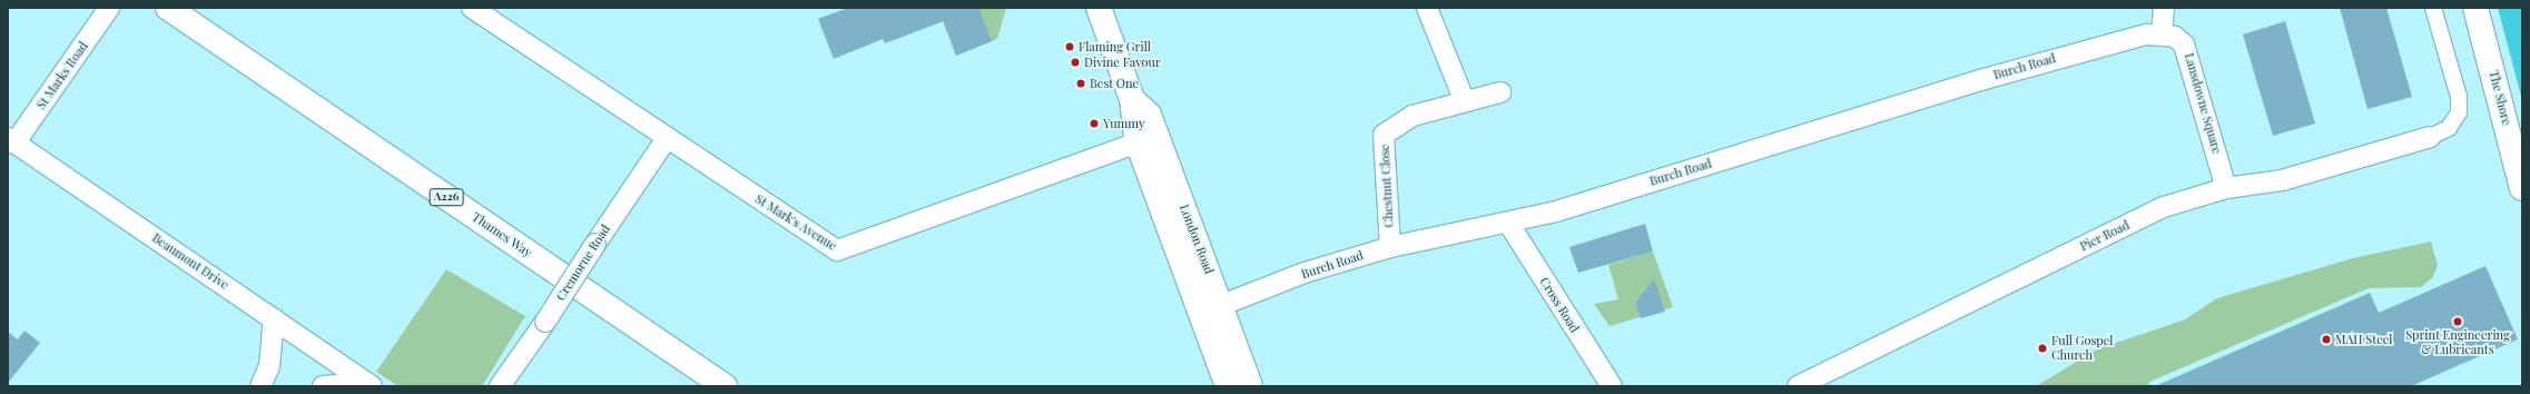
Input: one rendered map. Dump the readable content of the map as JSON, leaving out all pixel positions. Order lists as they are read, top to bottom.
{
  "streets": {
    "main road": [
      "The Shore",
      "A226",
      "Thames Way",
      "London Road"
    ],
    "street": [
      "Burch Road",
      "St Marks Road",
      "Lansdowne Square",
      "Chestnut Close",
      "St Mark's Avenue",
      "Pier Road",
      "Beaumont Drive",
      "Cremorne Road",
      "Cross Road"
    ]
  },
  "crossings": [
    ["Burch Road", "Lansdowne Square"],
    ["Burch Road", "Chestnut Close"],
    ["Burch Road", "London Road"],
    ["Burch Road", "Cross Road"],
    ["St Marks Road", "Beaumont Drive"],
    ["Lansdowne Square", "Pier Road"],
    ["St Mark's Avenue", "London Road"],
    ["St Mark's Avenue", "Cremorne Road"]
  ],
  "places": [
    "Flaming Grill",
    "Divine Favour",
    "Best One",
    "Yummy",
    "Sprint Engineering & Lubricants",
    "MAH Steel",
    "Full Gospel Church"
  ]
}
